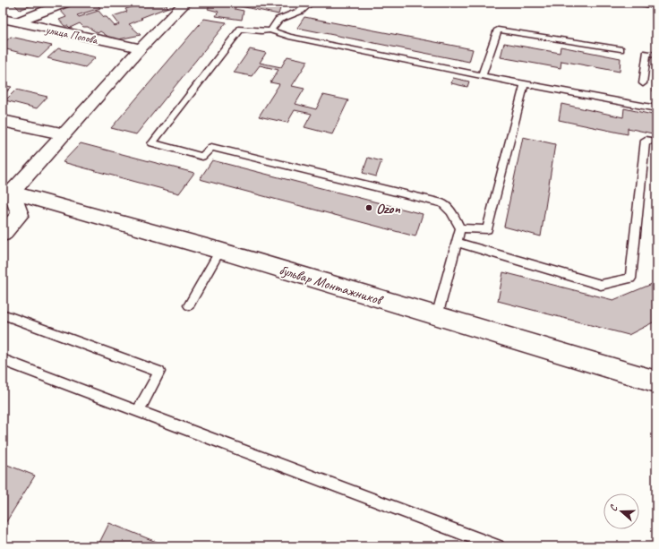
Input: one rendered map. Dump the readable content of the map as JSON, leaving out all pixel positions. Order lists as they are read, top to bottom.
{
  "streets": {
    "street": ["улица Попова", "бульвар Монтажников"]
  },
  "places": ["Ozon"],
  "north": "left"
}
